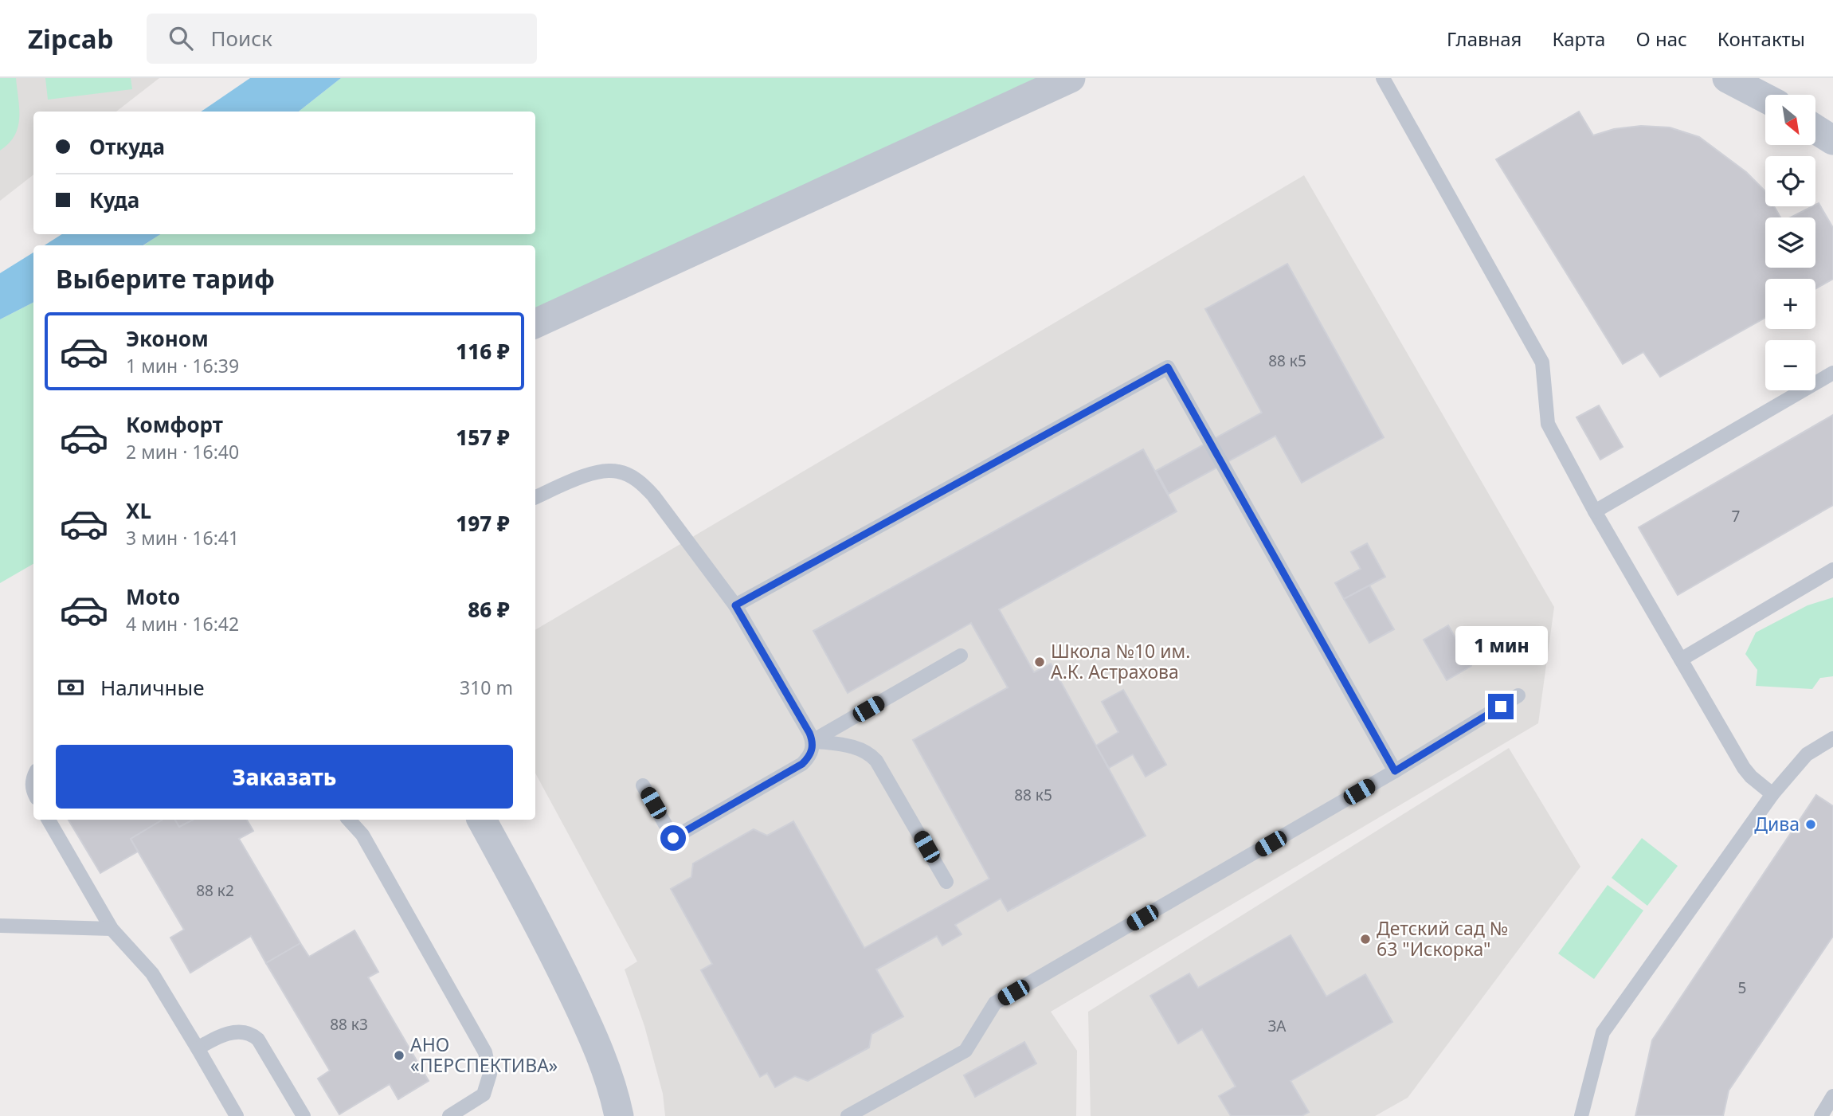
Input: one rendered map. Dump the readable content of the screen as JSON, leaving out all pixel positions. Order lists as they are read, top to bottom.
{
  "places": [
    "Школа №10 им. А.К. Астрахова",
    "Дива",
    "Детский сад № 63 \"Искорка\"",
    "АНО «ПЕРСПЕКТИВА»"
  ],
  "house_numbers": [
    "88 к5",
    "7",
    "88 к5",
    "88 к2",
    "5",
    "88 к3",
    "3А"
  ],
  "north": "bottom right",
  "page": {
    "header": "Zipcab",
    "search": "Поиск",
    "nav": [
      "Главная",
      "Карта",
      "О нас",
      "Контакты"
    ],
    "map_buttons": ["+", "−"],
    "banner": ["Откуда", "Куда"],
    "heading": "Выберите тариф",
    "list": [
      {
        "name": "Эконом",
        "note": "1 мин · 16:39",
        "value": "116 ₽"
      },
      {
        "name": "Комфорт",
        "note": "2 мин · 16:40",
        "value": "157 ₽"
      },
      {
        "name": "XL",
        "note": "3 мин · 16:41",
        "value": "197 ₽"
      },
      {
        "name": "Moto",
        "note": "4 мин · 16:42",
        "value": "86 ₽"
      }
    ],
    "bubble": "1 мин",
    "pay": ["Наличные", "310 m"],
    "buttons": "Заказать"
  }
}
